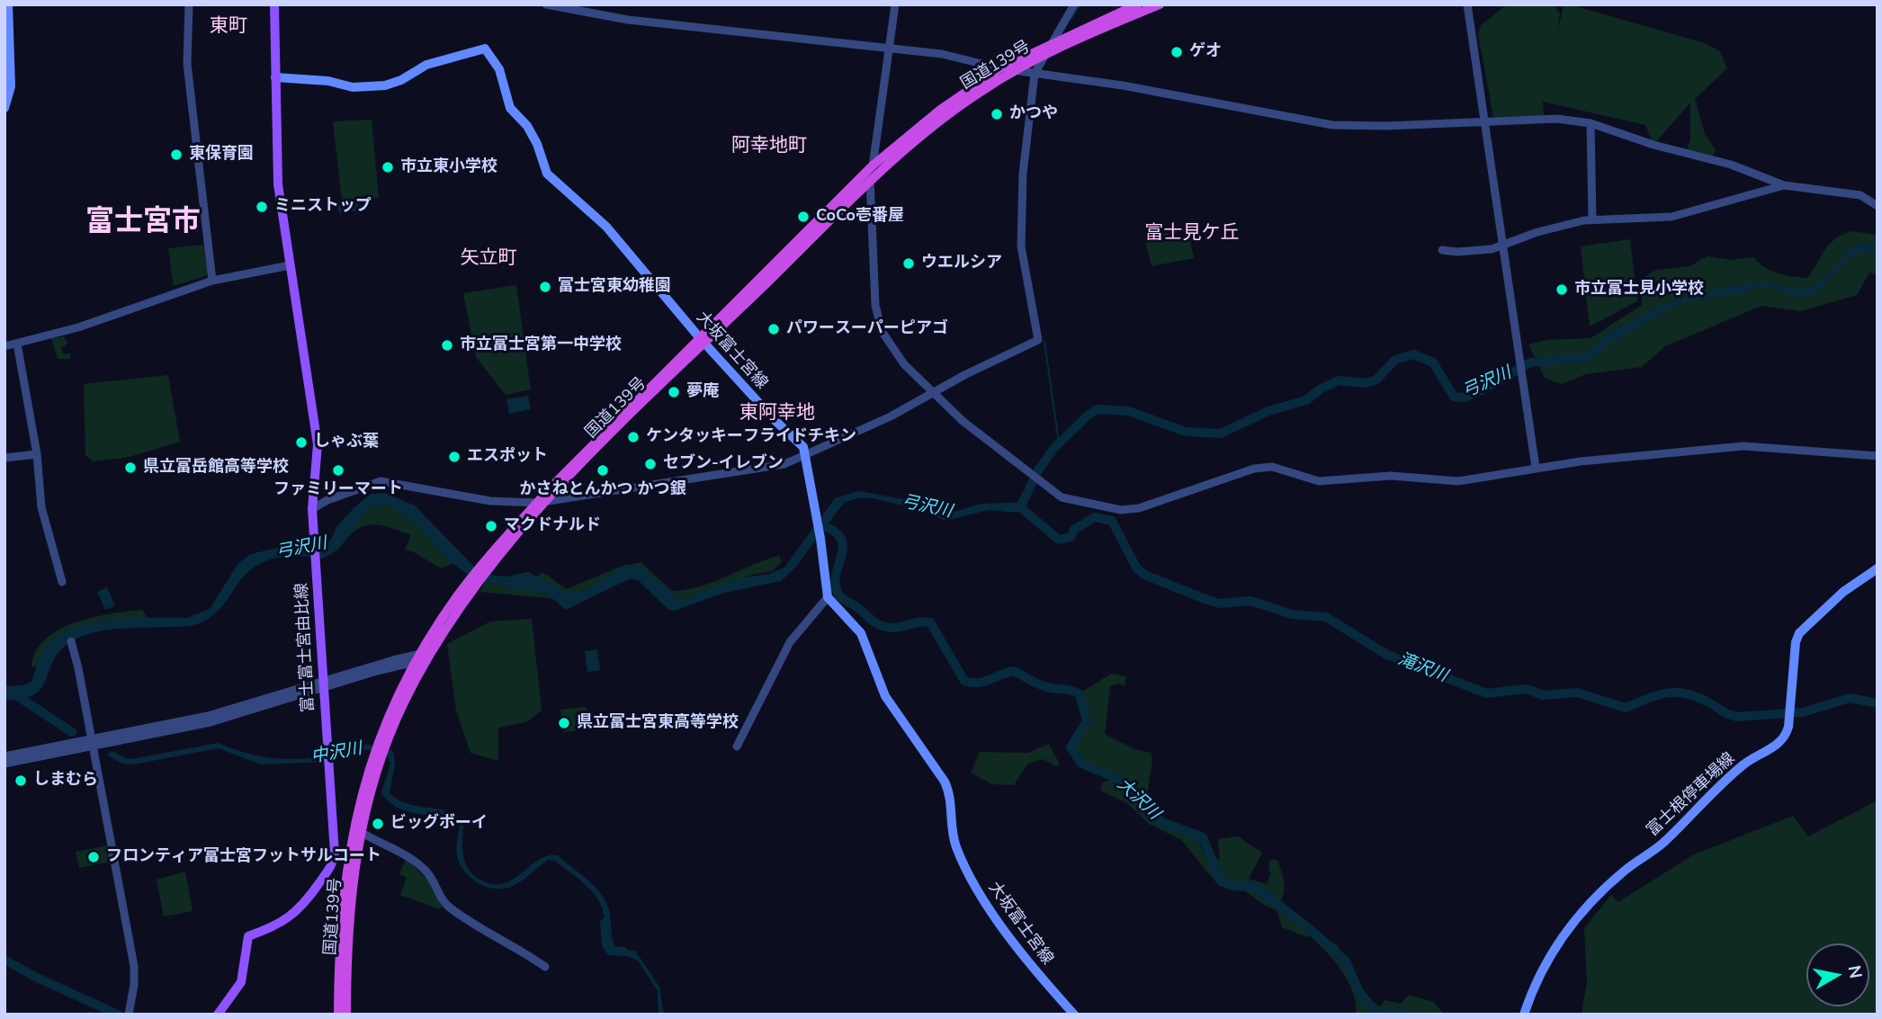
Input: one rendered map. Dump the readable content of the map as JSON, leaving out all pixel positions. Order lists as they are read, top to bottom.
{
  "streets": {
    "highway": ["国道139号"],
    "main road": ["大坂富士宮線", "富士富士宮由比線", "富士根停車場線"]
  },
  "crossings": [
    ["国道139号", "大坂富士宮線"],
    ["大坂富士宮線", "富士富士宮由比線"]
  ],
  "districts": [
    "東町",
    "阿幸地町",
    "富士宮市",
    "富士見ケ丘",
    "矢立町",
    "東阿幸地"
  ],
  "water": [
    "弓沢川",
    "滝沢川",
    "中沢川",
    "大沢川"
  ],
  "places": [
    "ゲオ",
    "かつや",
    "東保育園",
    "市立東小学校",
    "ミニストップ",
    "CoCo壱番屋",
    "ウエルシア",
    "富士宮東幼稚園",
    "市立富士見小学校",
    "パワースーパーピアゴ",
    "市立富士宮第一中学校",
    "夢庵",
    "ケンタッキーフライドチキン",
    "しゃぶ葉",
    "エスポット",
    "セブン-イレブン",
    "県立富岳館高等学校",
    "ファミリーマート",
    "かさねとんかつ かつ銀",
    "マクドナルド",
    "県立富士宮東高等学校",
    "しまむら",
    "ビッグボーイ",
    "フロンティア富士宮フットサルコート"
  ],
  "north": "right"
}
